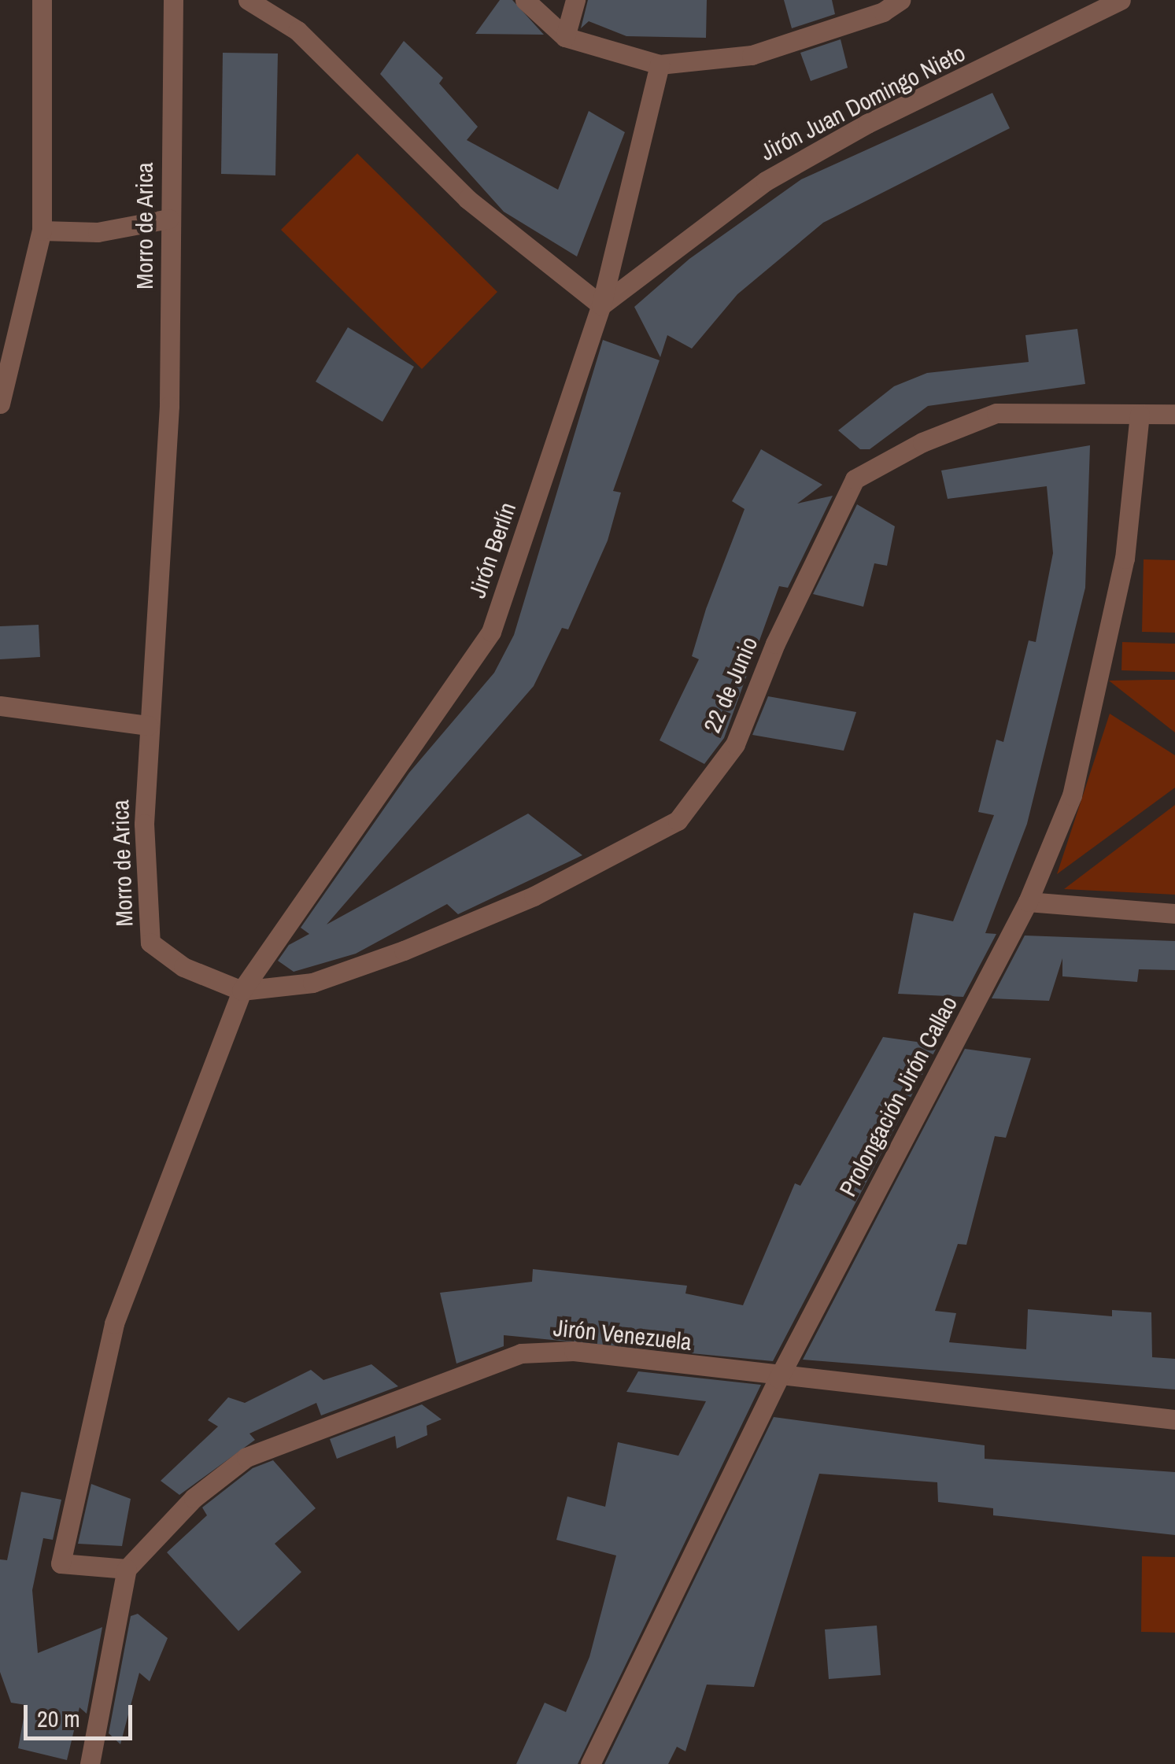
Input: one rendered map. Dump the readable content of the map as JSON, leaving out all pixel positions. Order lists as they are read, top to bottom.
{
  "streets": {
    "street": [
      "Jirón Juan Domingo Nieto",
      "Morro de Arica",
      "Jirón Berlín",
      "22 de Junio",
      "Prolongación Jirón Callao",
      "Jirón Venezuela"
    ]
  },
  "crossings": [
    ["Jirón Juan Domingo Nieto", "Jirón Berlín"],
    ["Morro de Arica", "Jirón Berlín"],
    ["Morro de Arica", "22 de Junio"],
    ["Jirón Berlín", "22 de Junio"],
    ["22 de Junio", "Prolongación Jirón Callao"],
    ["Prolongación Jirón Callao", "Jirón Venezuela"]
  ],
  "scale_bar": "20 m"
}
